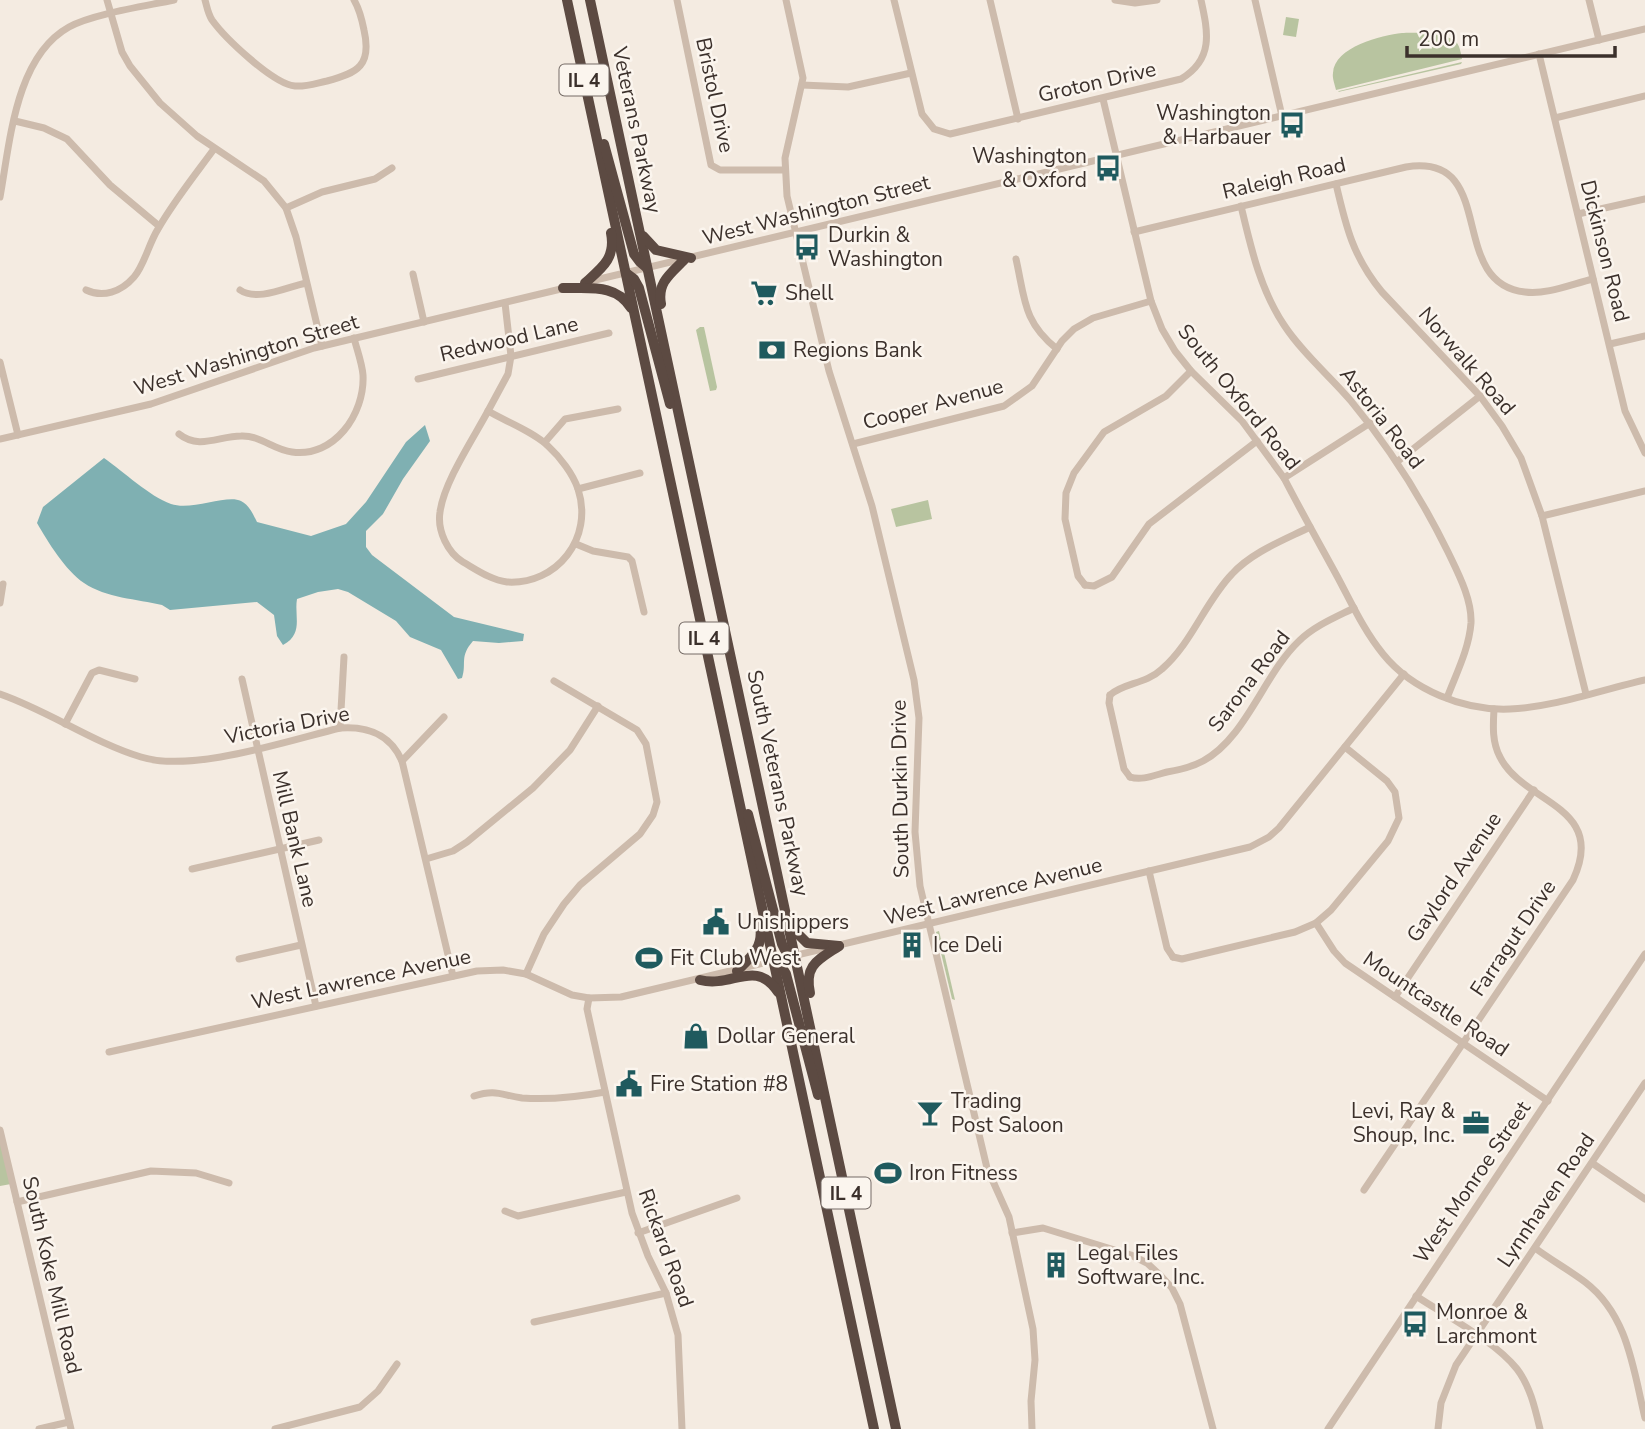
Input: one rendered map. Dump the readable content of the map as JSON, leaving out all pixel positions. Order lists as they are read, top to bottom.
{
  "streets": {
    "highway": ["IL 4", "Veterans Parkway", "South Veterans Parkway"],
    "street": [
      "Groton Drive",
      "Bristol Drive",
      "Raleigh Road",
      "West Washington Street",
      "Dickinson Road",
      "Redwood Lane",
      "Norwalk Road",
      "South Oxford Road",
      "Cooper Avenue",
      "Astoria Road",
      "Sarona Road",
      "Victoria Drive",
      "South Durkin Drive",
      "Mill Bank Lane",
      "Gaylord Avenue",
      "West Lawrence Avenue",
      "Farragut Drive",
      "Mountcastle Road",
      "West Monroe Street",
      "Lynnhaven Road",
      "Rickard Road",
      "South Koke Mill Road"
    ]
  },
  "crossings": [
    ["Groton Drive", "South Oxford Road"],
    ["Bristol Drive", "South Durkin Drive"],
    ["Veterans Parkway", "West Washington Street"],
    ["Veterans Parkway", "South Veterans Parkway"],
    ["Raleigh Road", "Dickinson Road"],
    ["Raleigh Road", "Norwalk Road"],
    ["Raleigh Road", "South Oxford Road"],
    ["Raleigh Road", "Astoria Road"],
    ["West Washington Street", "Dickinson Road"],
    ["West Washington Street", "South Oxford Road"],
    ["West Washington Street", "South Veterans Parkway"],
    ["West Washington Street", "South Durkin Drive"],
    ["South Oxford Road", "Cooper Avenue"],
    ["South Oxford Road", "Sarona Road"],
    ["South Oxford Road", "West Lawrence Avenue"],
    ["Cooper Avenue", "South Durkin Drive"],
    ["Victoria Drive", "Mill Bank Lane"],
    ["Victoria Drive", "West Lawrence Avenue"],
    ["South Veterans Parkway", "West Lawrence Avenue"],
    ["South Durkin Drive", "West Lawrence Avenue"],
    ["Mill Bank Lane", "West Lawrence Avenue"],
    ["Gaylord Avenue", "Farragut Drive"],
    ["Gaylord Avenue", "Mountcastle Road"],
    ["West Lawrence Avenue", "Rickard Road"],
    ["Farragut Drive", "Mountcastle Road"],
    ["Mountcastle Road", "West Monroe Street"]
  ],
  "places": {
    "bus stop": [
      "Washington & Harbauer",
      "Washington & Oxford",
      "Durkin & Washington",
      "Monroe & Larchmont"
    ],
    "supermarket": ["Shell"],
    "bank": ["Regions Bank"],
    "public building": ["Unishippers", "Fire Station #8"],
    "building": ["Ice Deli", "Legal Files Software, Inc."],
    "sports": ["Fit Club West", "Iron Fitness"],
    "shop": ["Dollar General"],
    "bar": ["Trading Post Saloon"],
    "office": ["Levi, Ray & Shoup, Inc."]
  },
  "scale_bar": "200 m"
}
